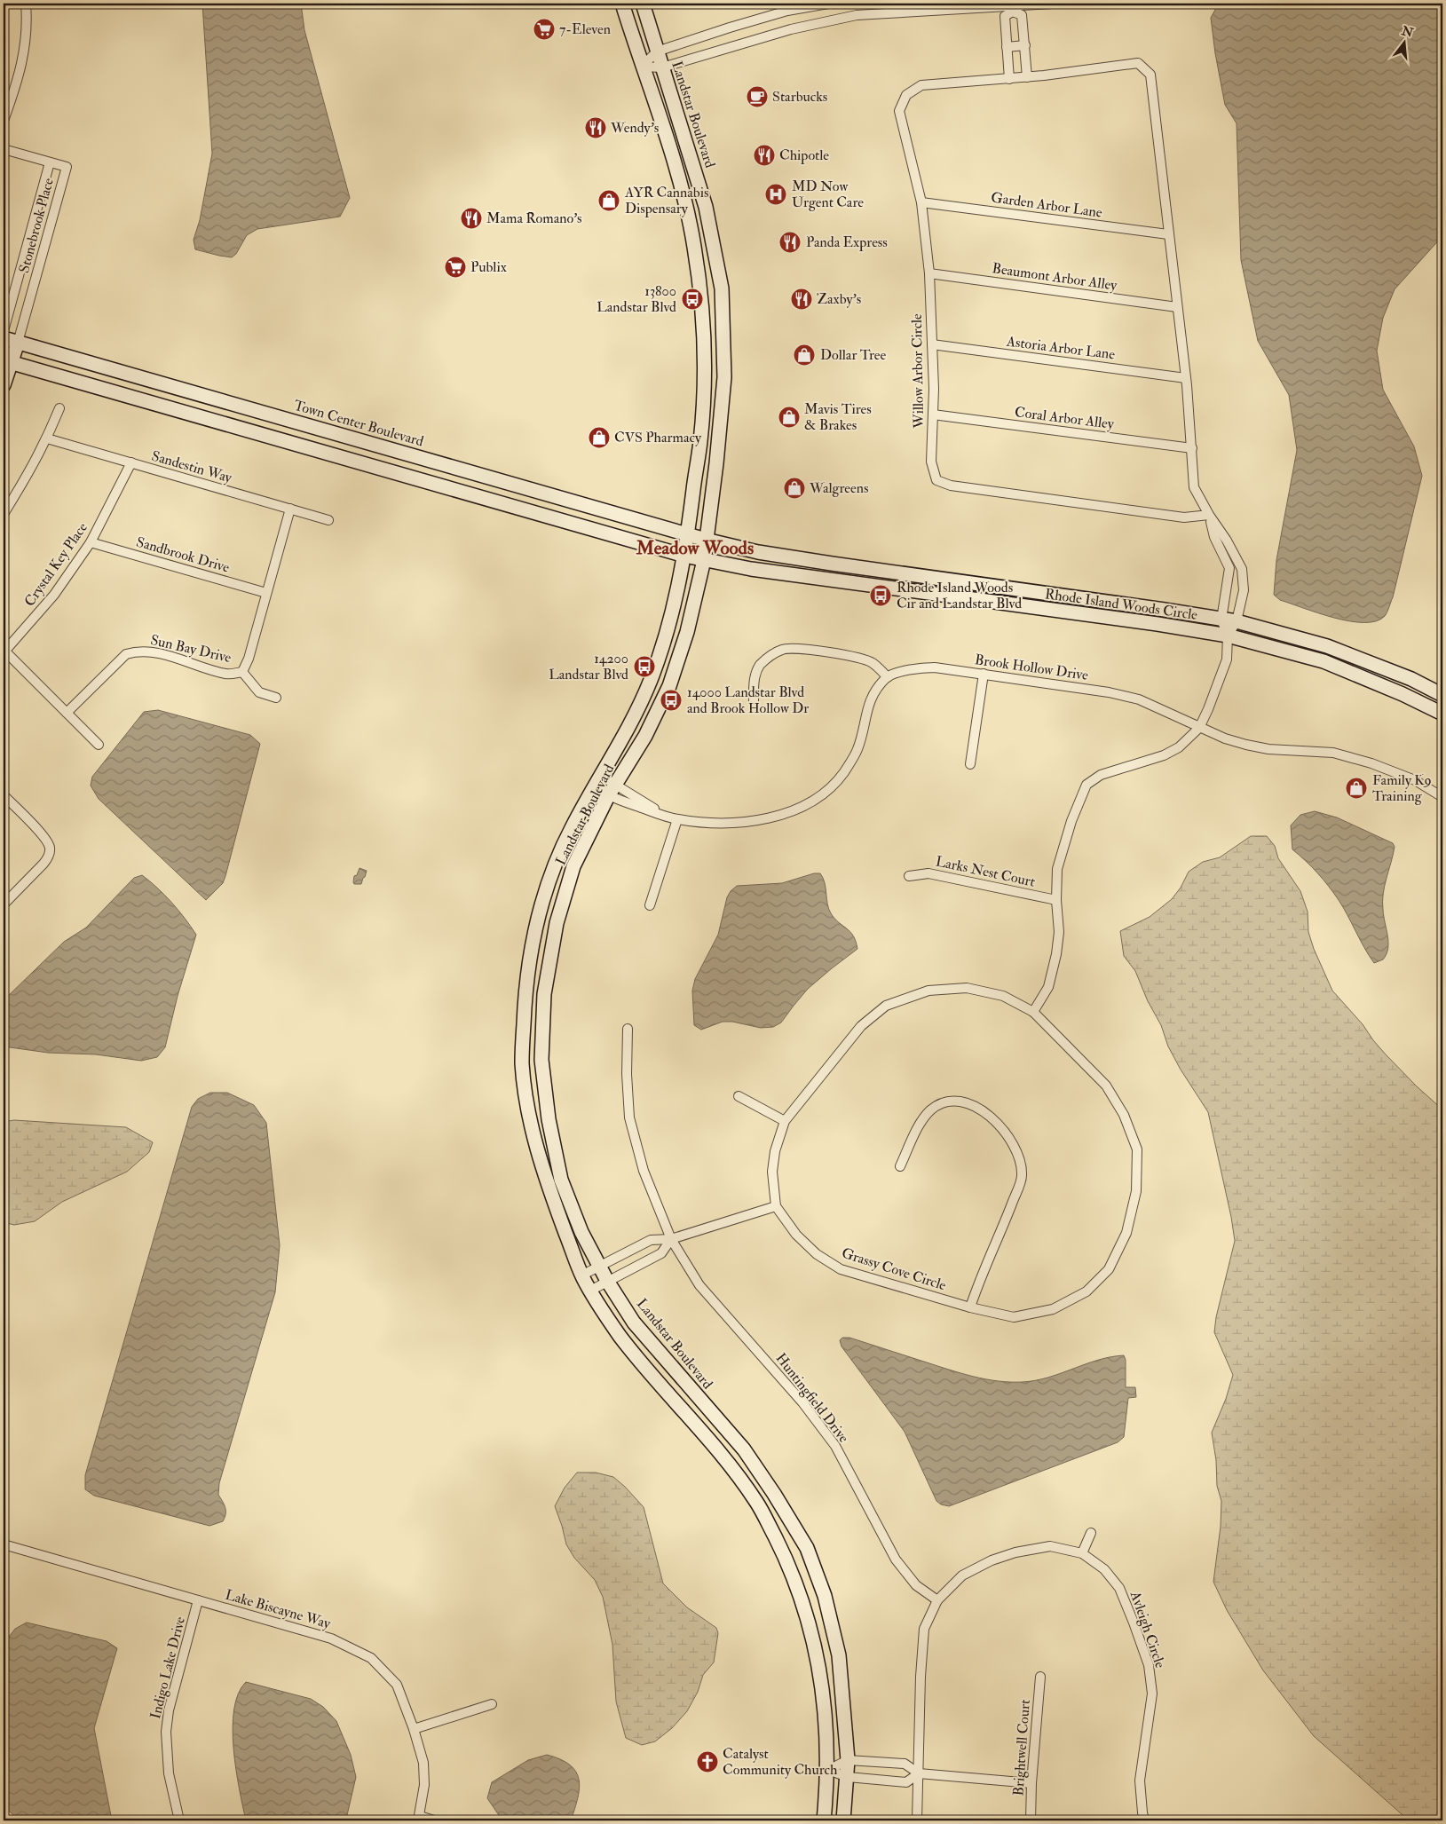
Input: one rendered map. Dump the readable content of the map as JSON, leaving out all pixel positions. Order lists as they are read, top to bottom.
{
  "streets": {
    "main road": ["Landstar Boulevard", "Town Center Boulevard", "Rhode Island Woods Circle"],
    "street": [
      "Garden Arbor Lane",
      "Stonebrook Place",
      "Beaumont Arbor Alley",
      "Astoria Arbor Lane",
      "Willow Arbor Circle",
      "Coral Arbor Alley",
      "Sandestin Way",
      "Sandbrook Drive",
      "Crystal Key Place",
      "Sun Bay Drive",
      "Brook Hollow Drive",
      "Larks Nest Court",
      "Grassy Cove Circle",
      "Huntingfield Drive",
      "Lake Biscayne Way",
      "Avleigh Circle",
      "Indigo Lake Drive",
      "Brightwell Court"
    ]
  },
  "crossings": [
    ["Landstar Boulevard", "Town Center Boulevard"],
    ["Landstar Boulevard", "Rhode Island Woods Circle"],
    ["Garden Arbor Lane", "Willow Arbor Circle"],
    ["Stonebrook Place", "Town Center Boulevard"],
    ["Beaumont Arbor Alley", "Willow Arbor Circle"],
    ["Astoria Arbor Lane", "Willow Arbor Circle"],
    ["Willow Arbor Circle", "Coral Arbor Alley"],
    ["Town Center Boulevard", "Rhode Island Woods Circle"],
    ["Sandestin Way", "Crystal Key Place"],
    ["Sandestin Way", "Sun Bay Drive"],
    ["Sandbrook Drive", "Crystal Key Place"],
    ["Sandbrook Drive", "Sun Bay Drive"],
    ["Huntingfield Drive", "Avleigh Circle"],
    ["Lake Biscayne Way", "Indigo Lake Drive"]
  ],
  "districts": ["Meadow Woods"],
  "places": {
    "supermarket": ["7-Eleven", "Publix"],
    "cafe": ["Starbucks"],
    "restaurant": [
      "Wendy's",
      "Chipotle",
      "Mama Romano's",
      "Panda Express",
      "Zaxby's"
    ],
    "hospital": ["MD Now Urgent Care"],
    "shop": [
      "AYR Cannabis Dispensary",
      "Dollar Tree",
      "Mavis Tires & Brakes",
      "CVS Pharmacy",
      "Walgreens",
      "Family K9 Training"
    ],
    "bus stop": [
      "13800 Landstar Blvd",
      "Rhode Island Woods Cir and Landstar Blvd",
      "14200 Landstar Blvd",
      "14000 Landstar Blvd and Brook Hollow Dr"
    ],
    "church": ["Catalyst Community Church"]
  },
  "north": "top"
}
